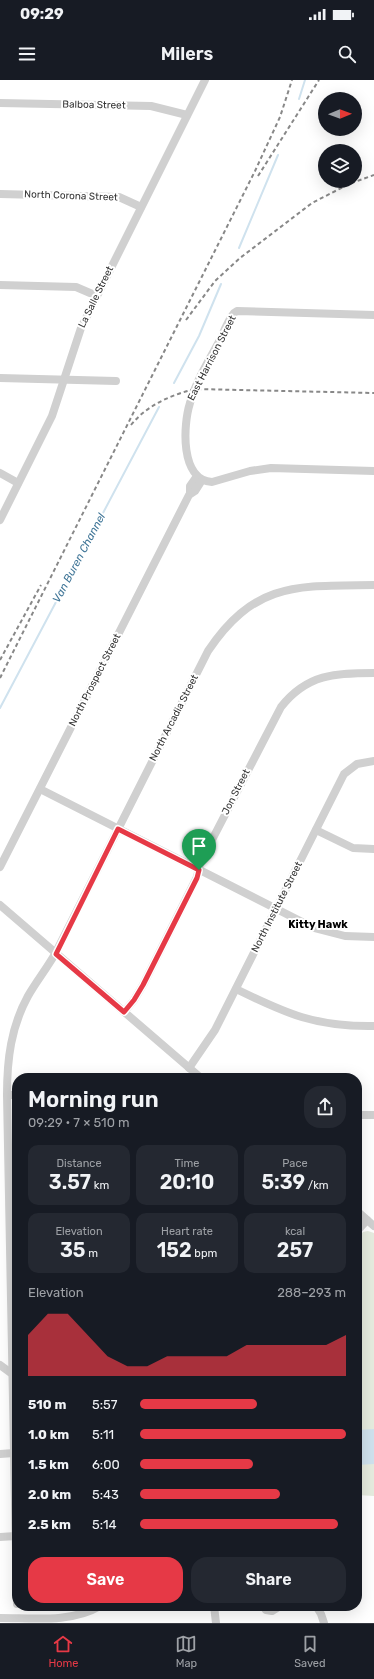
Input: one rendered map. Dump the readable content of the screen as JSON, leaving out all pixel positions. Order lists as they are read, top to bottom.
{
  "streets": {
    "street": [
      "Balboa Street",
      "North Corona Street",
      "La Salle Street",
      "East Harrison Street",
      "North Prospect Street",
      "North Arcadia Street",
      "Jon Street",
      "North Institute Street"
    ]
  },
  "crossings": [
    ["Balboa Street", "La Salle Street"],
    ["North Corona Street", "La Salle Street"],
    ["East Harrison Street", "North Prospect Street"]
  ],
  "districts": ["Kitty Hawk"],
  "water": ["Van Buren Channel"],
  "north": "right",
  "page": {
    "status": "09:29",
    "header": "Milers",
    "heading": ["Morning run", "09:29 · 7 × 510 m"],
    "stats": [
      ["Distance", "3.57 km"],
      ["Time", "20:10"],
      ["Pace", "5:39 /km"],
      ["Elevation", "35 m"],
      ["Heart rate", "152 bpm"],
      ["kcal", "257"]
    ],
    "chart": ["Elevation", "288–293 m"],
    "list": [
      {
        "name": "510 m",
        "note": "5:57"
      },
      {
        "name": "1.0 km",
        "note": "5:11"
      },
      {
        "name": "1.5 km",
        "note": "6:00"
      },
      {
        "name": "2.0 km",
        "note": "5:43"
      },
      {
        "name": "2.5 km",
        "note": "5:14"
      }
    ],
    "buttons": ["Save", "Share"],
    "tabs": ["Home", "Map", "Saved"]
  }
}
